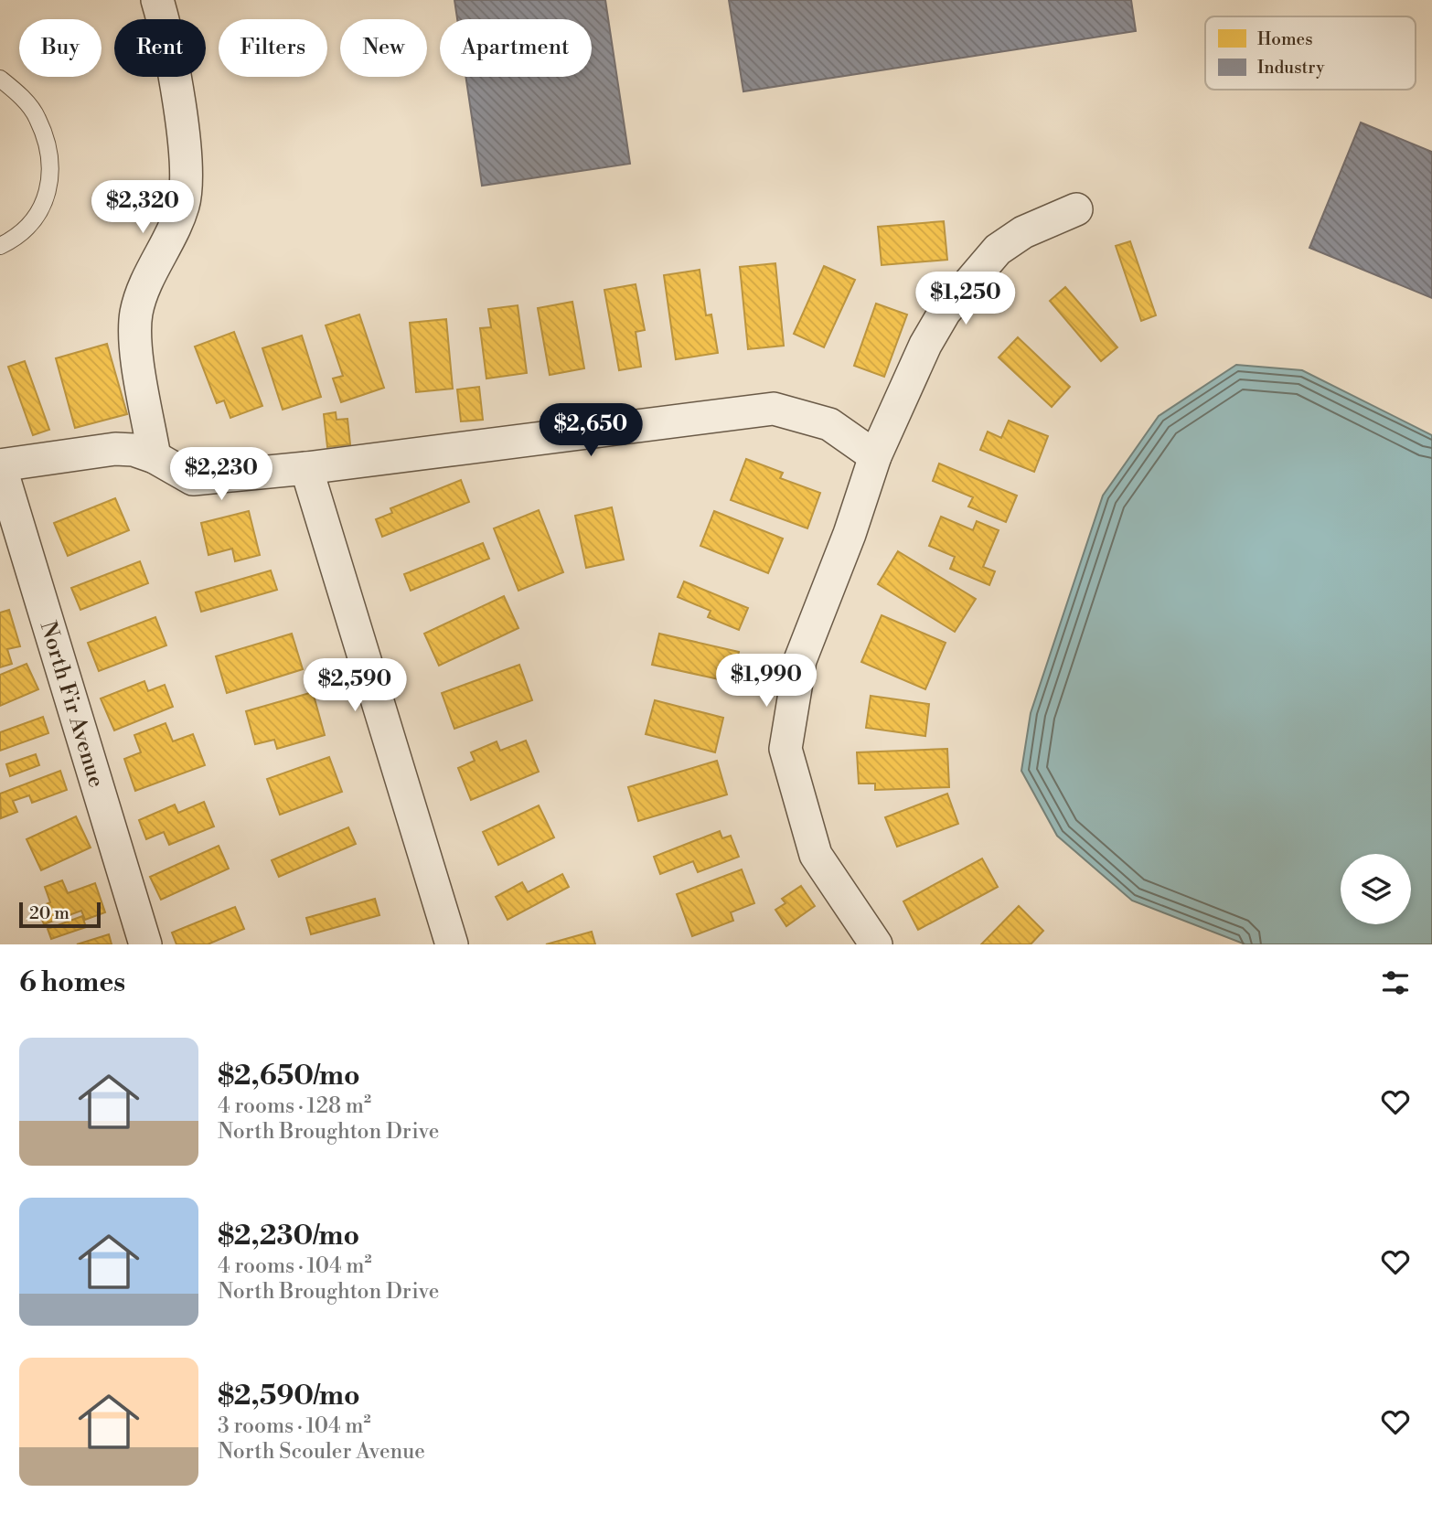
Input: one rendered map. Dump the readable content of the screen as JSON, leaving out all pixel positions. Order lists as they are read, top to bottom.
{
  "streets": {
    "street": ["North Fir Avenue"]
  },
  "legend": ["Homes", "Industry"],
  "scale_bar": "20 m",
  "page": {
    "chip": [
      "Buy",
      "Rent",
      "Filters",
      "New",
      "Apartment"
    ],
    "price": [
      "$2,320",
      "$1,250",
      "$2,650",
      "$2,230",
      "$1,990",
      "$2,590"
    ],
    "scale": "20 m",
    "heading": "6 homes",
    "list": [
      {
        "name": "$2,650/mo",
        "note": "4 rooms · 128 m² · North Broughton Drive"
      },
      {
        "name": "$2,230/mo",
        "note": "4 rooms · 104 m² · North Broughton Drive"
      },
      {
        "name": "$2,590/mo",
        "note": "3 rooms · 104 m² · North Scouler Avenue"
      }
    ]
  }
}
